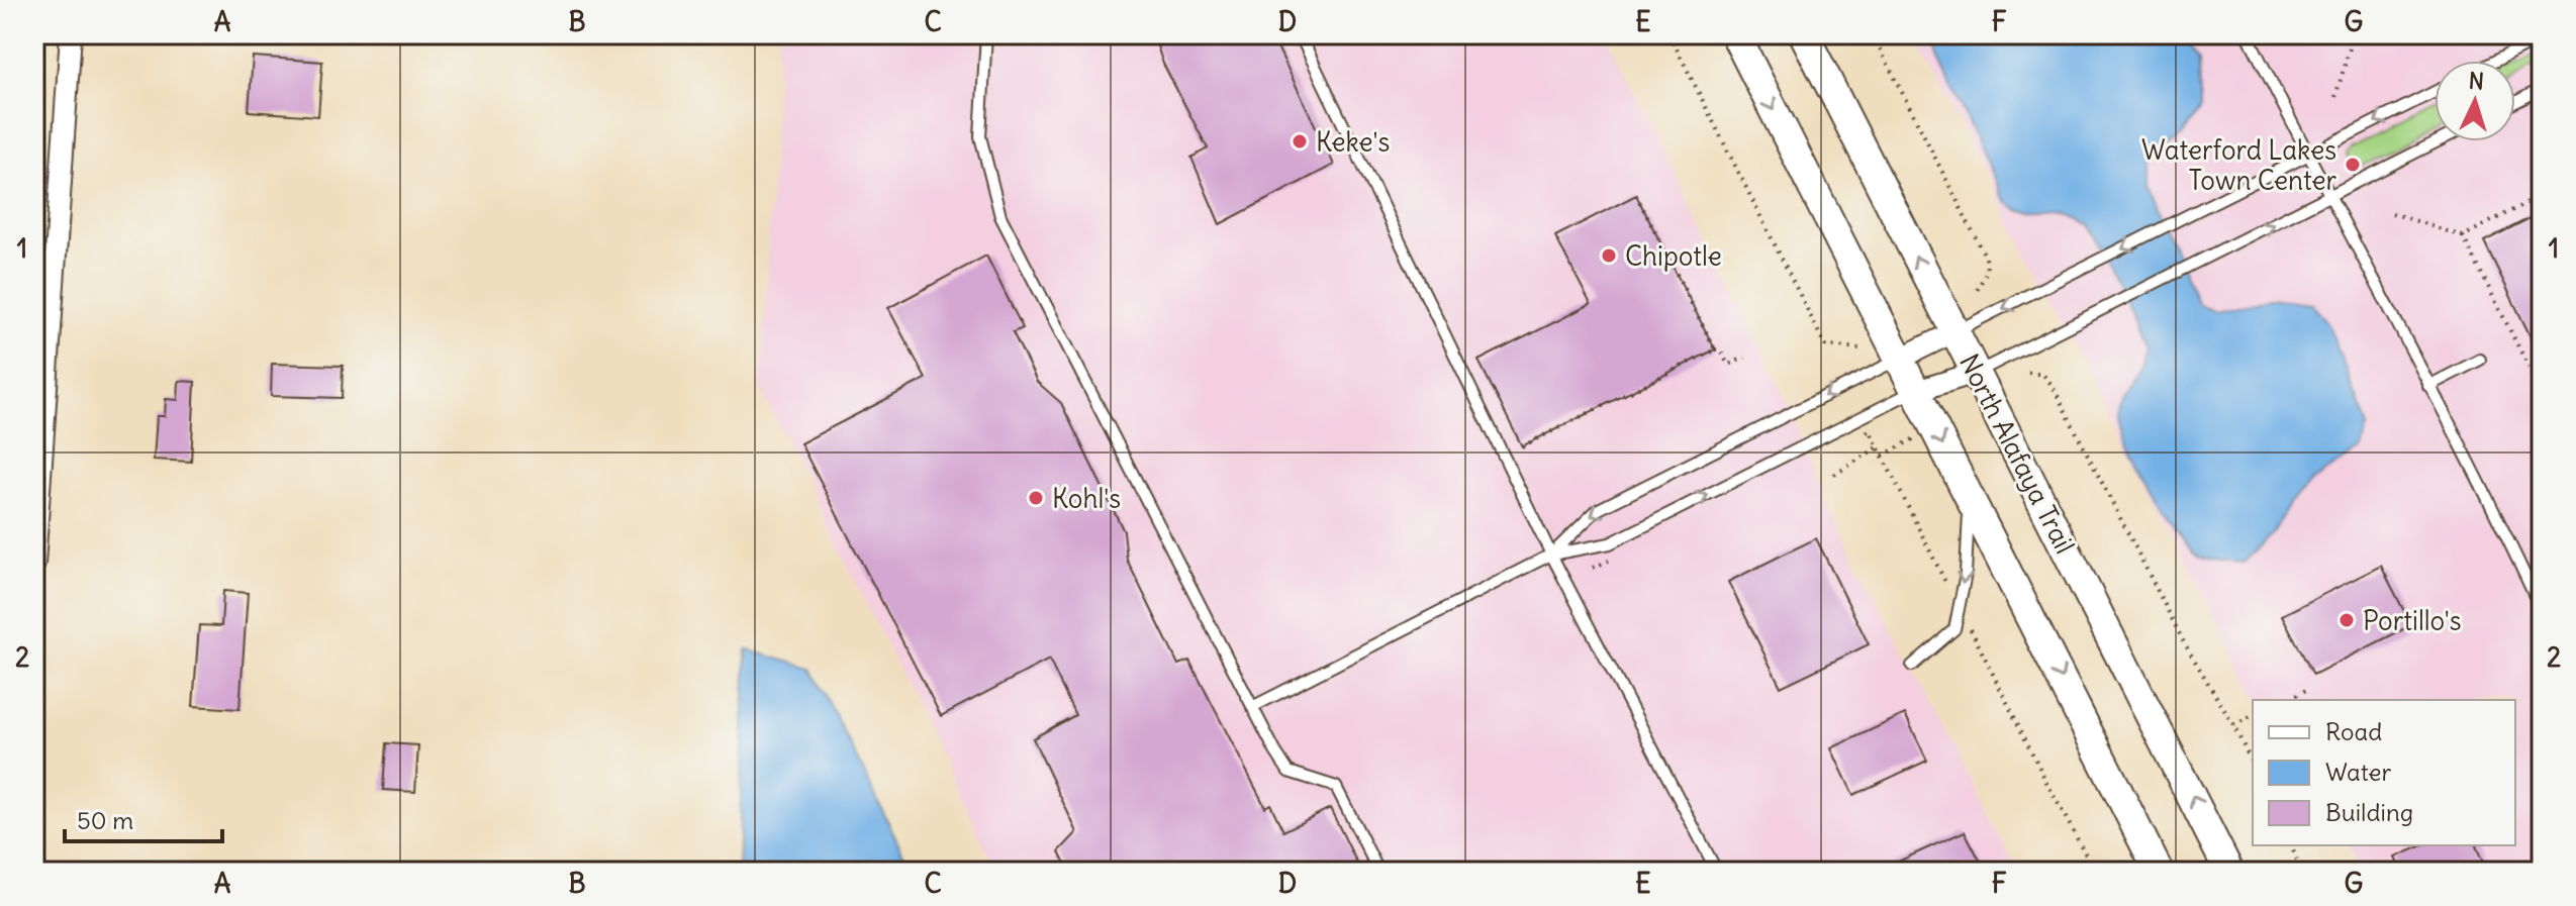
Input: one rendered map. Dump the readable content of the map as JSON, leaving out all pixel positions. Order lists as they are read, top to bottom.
{
  "streets": {
    "main road": ["North Alafaya Trail"]
  },
  "places": [
    "Keke's",
    "Waterford Lakes Town Center",
    "Chipotle",
    "Kohl's",
    "Portillo's"
  ],
  "legend": ["Road", "Water", "Building"],
  "scale_bar": "50 m",
  "north": "top",
  "grid": {
    "columns": [
      "A",
      "B",
      "C",
      "D",
      "E",
      "F",
      "G"
    ],
    "rows": ["1", "2"]
  }
}
